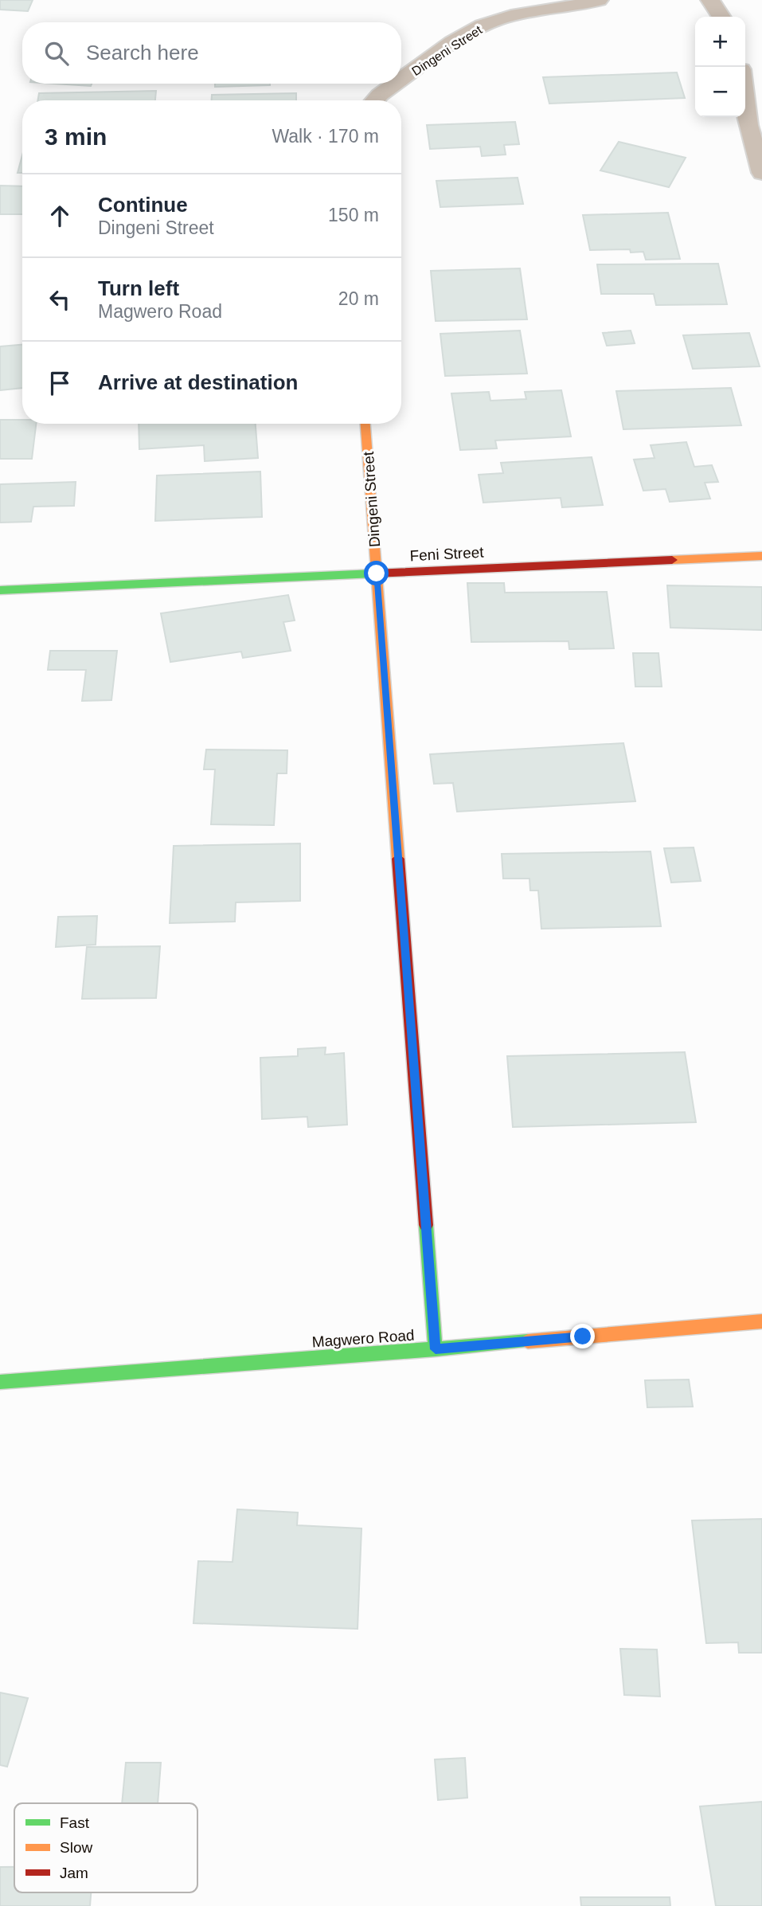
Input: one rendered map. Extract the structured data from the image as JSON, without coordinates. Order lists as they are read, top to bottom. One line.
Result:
{"streets":{"street":["Dingeni Street","Feni Street","Magwero Road"]},"crossings":[["Dingeni Street","Feni Street"],["Dingeni Street","Magwero Road"]],"legend":["Fast","Slow","Jam"],"page":{"map_buttons":["+","−"],"search":"Search here","heading":["3 min","Walk · 170 m"],"list":[["Continue","Dingeni Street","150 m"],["Turn left","Magwero Road","20 m"],"Arrive at destination"]}}
